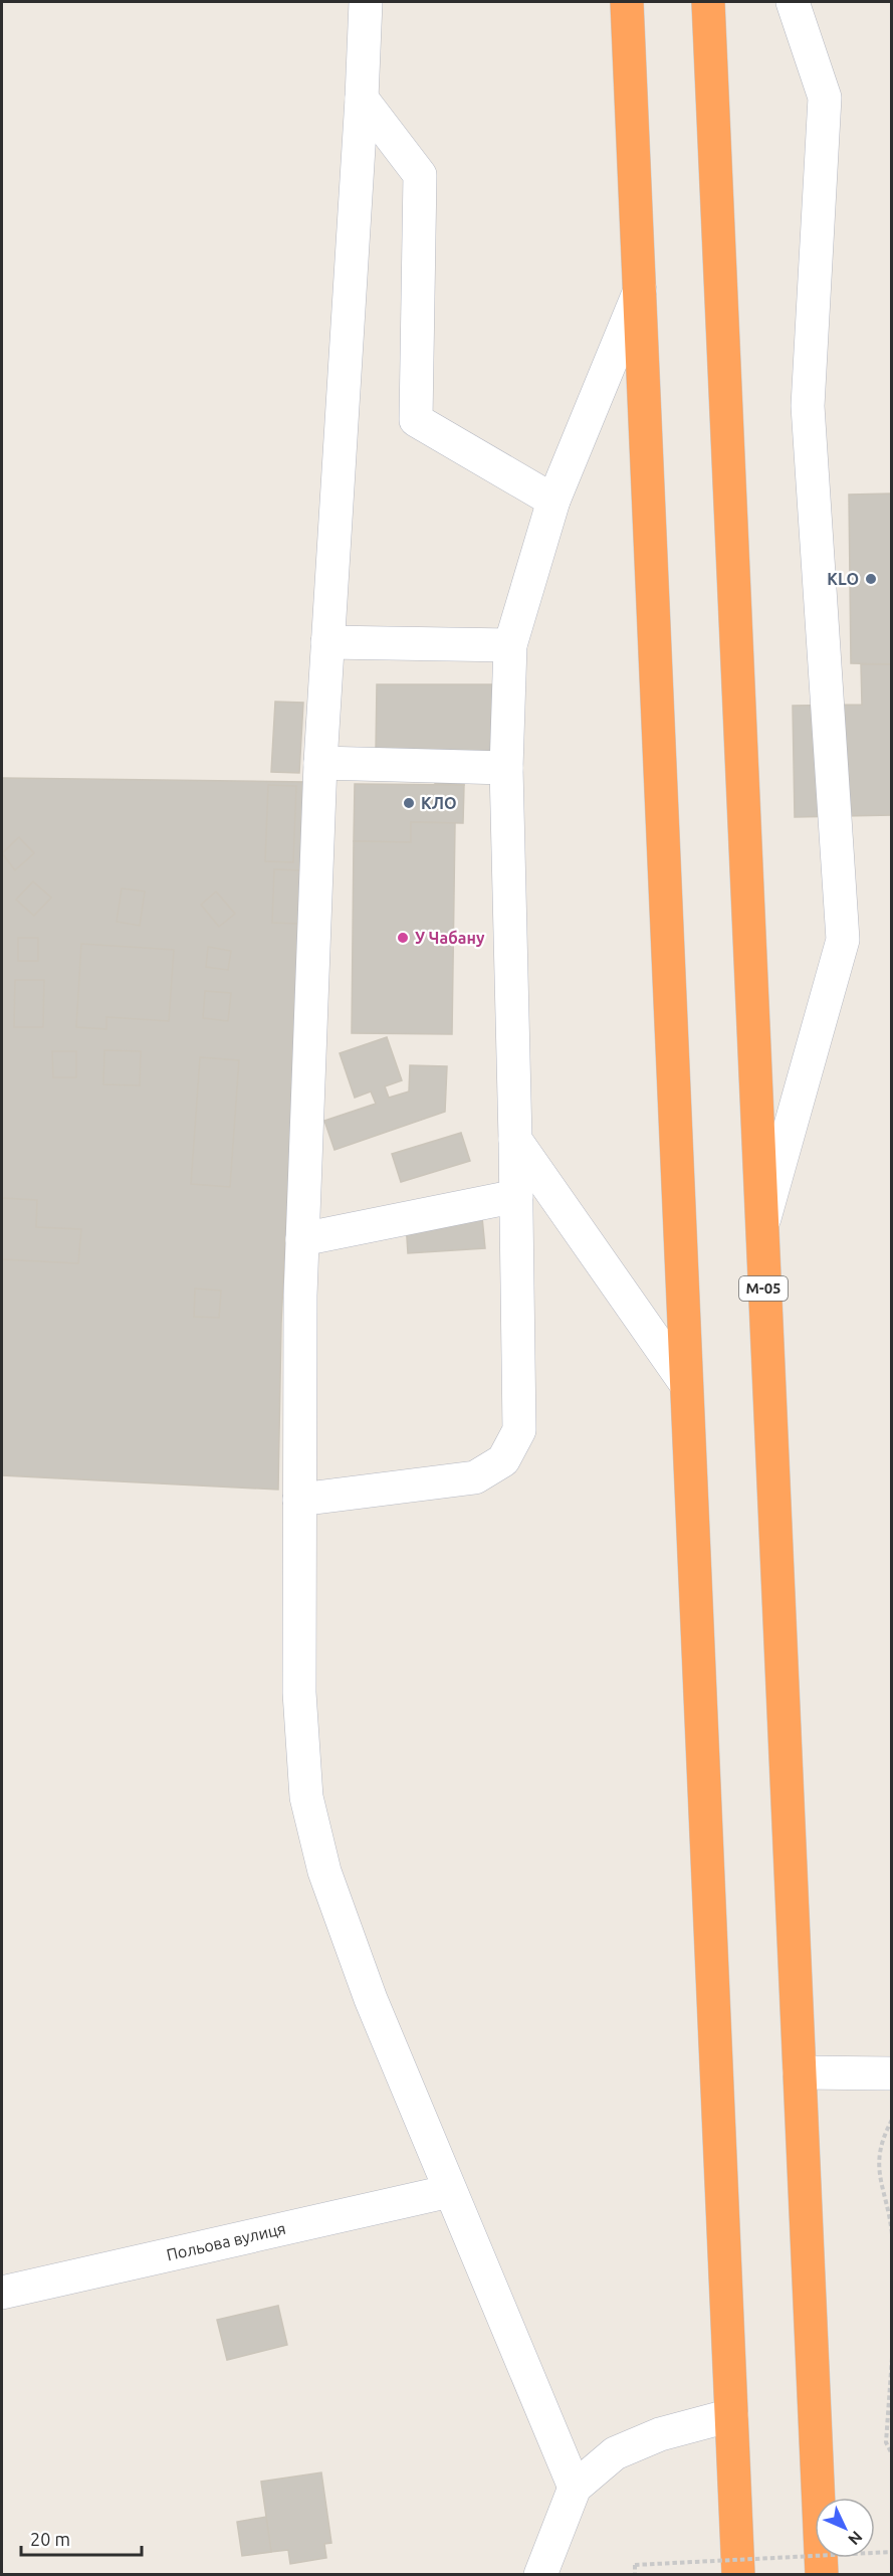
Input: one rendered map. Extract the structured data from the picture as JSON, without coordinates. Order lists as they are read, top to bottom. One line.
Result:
{"streets":{"highway":["М-05"],"street":["Польова вулиця"]},"places":["KLO","КЛО","У Чабану"],"scale_bar":"20 m","north":"bottom right"}
